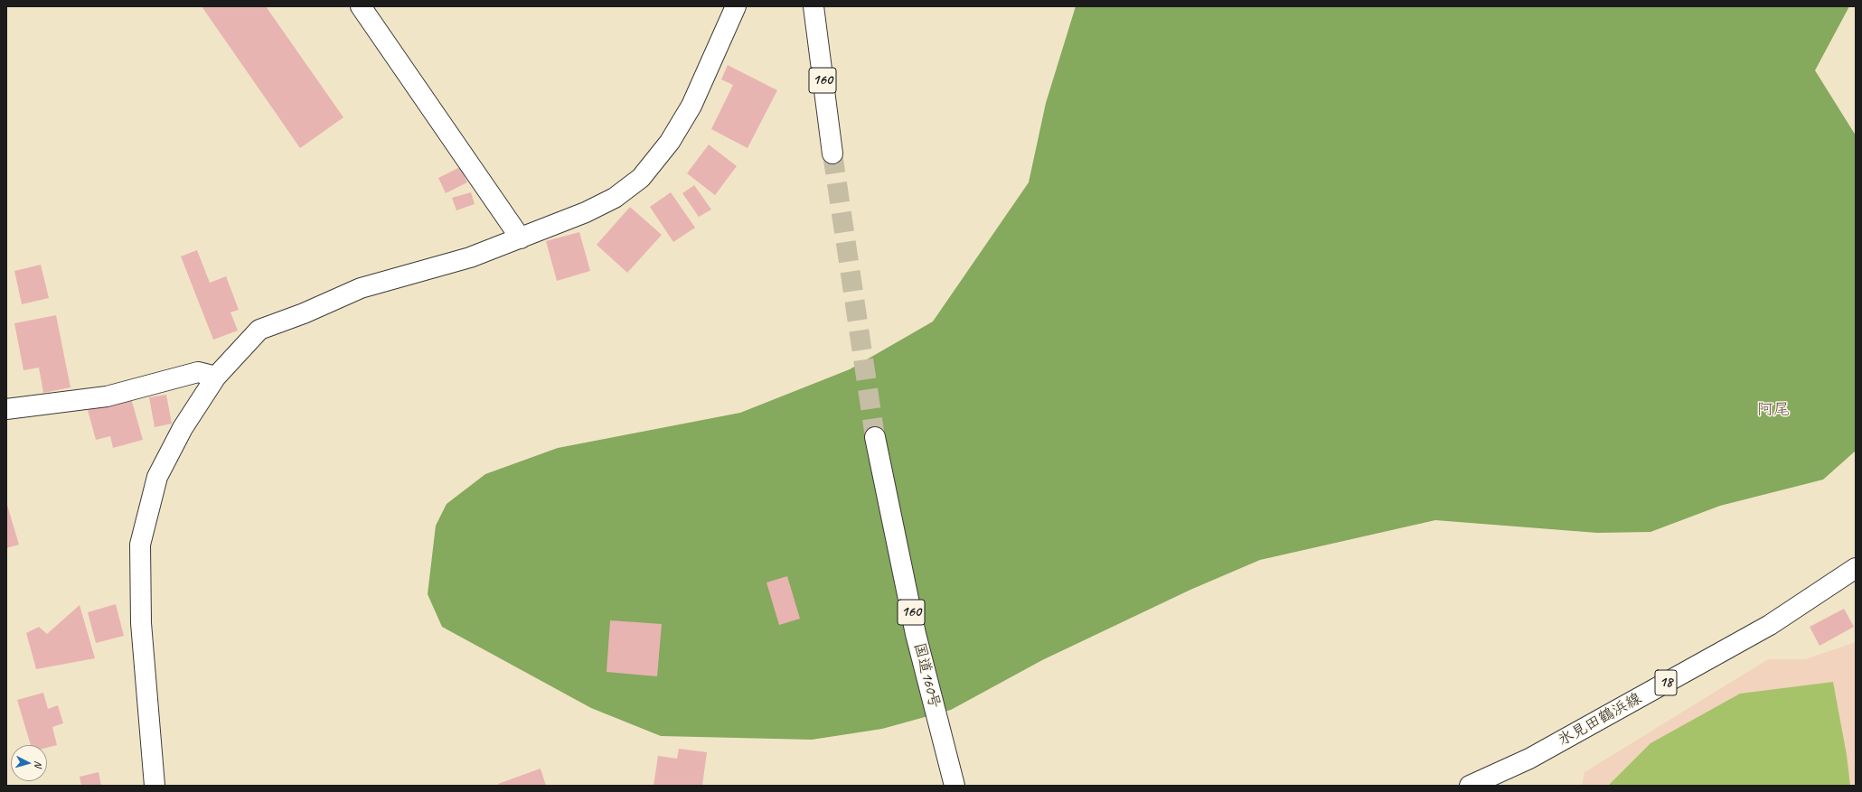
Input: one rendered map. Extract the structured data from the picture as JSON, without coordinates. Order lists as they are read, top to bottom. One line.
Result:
{"streets":{"main road":["160","国道160号","18","氷見田鶴浜線"]},"districts":["阿尾"],"north":"right"}
